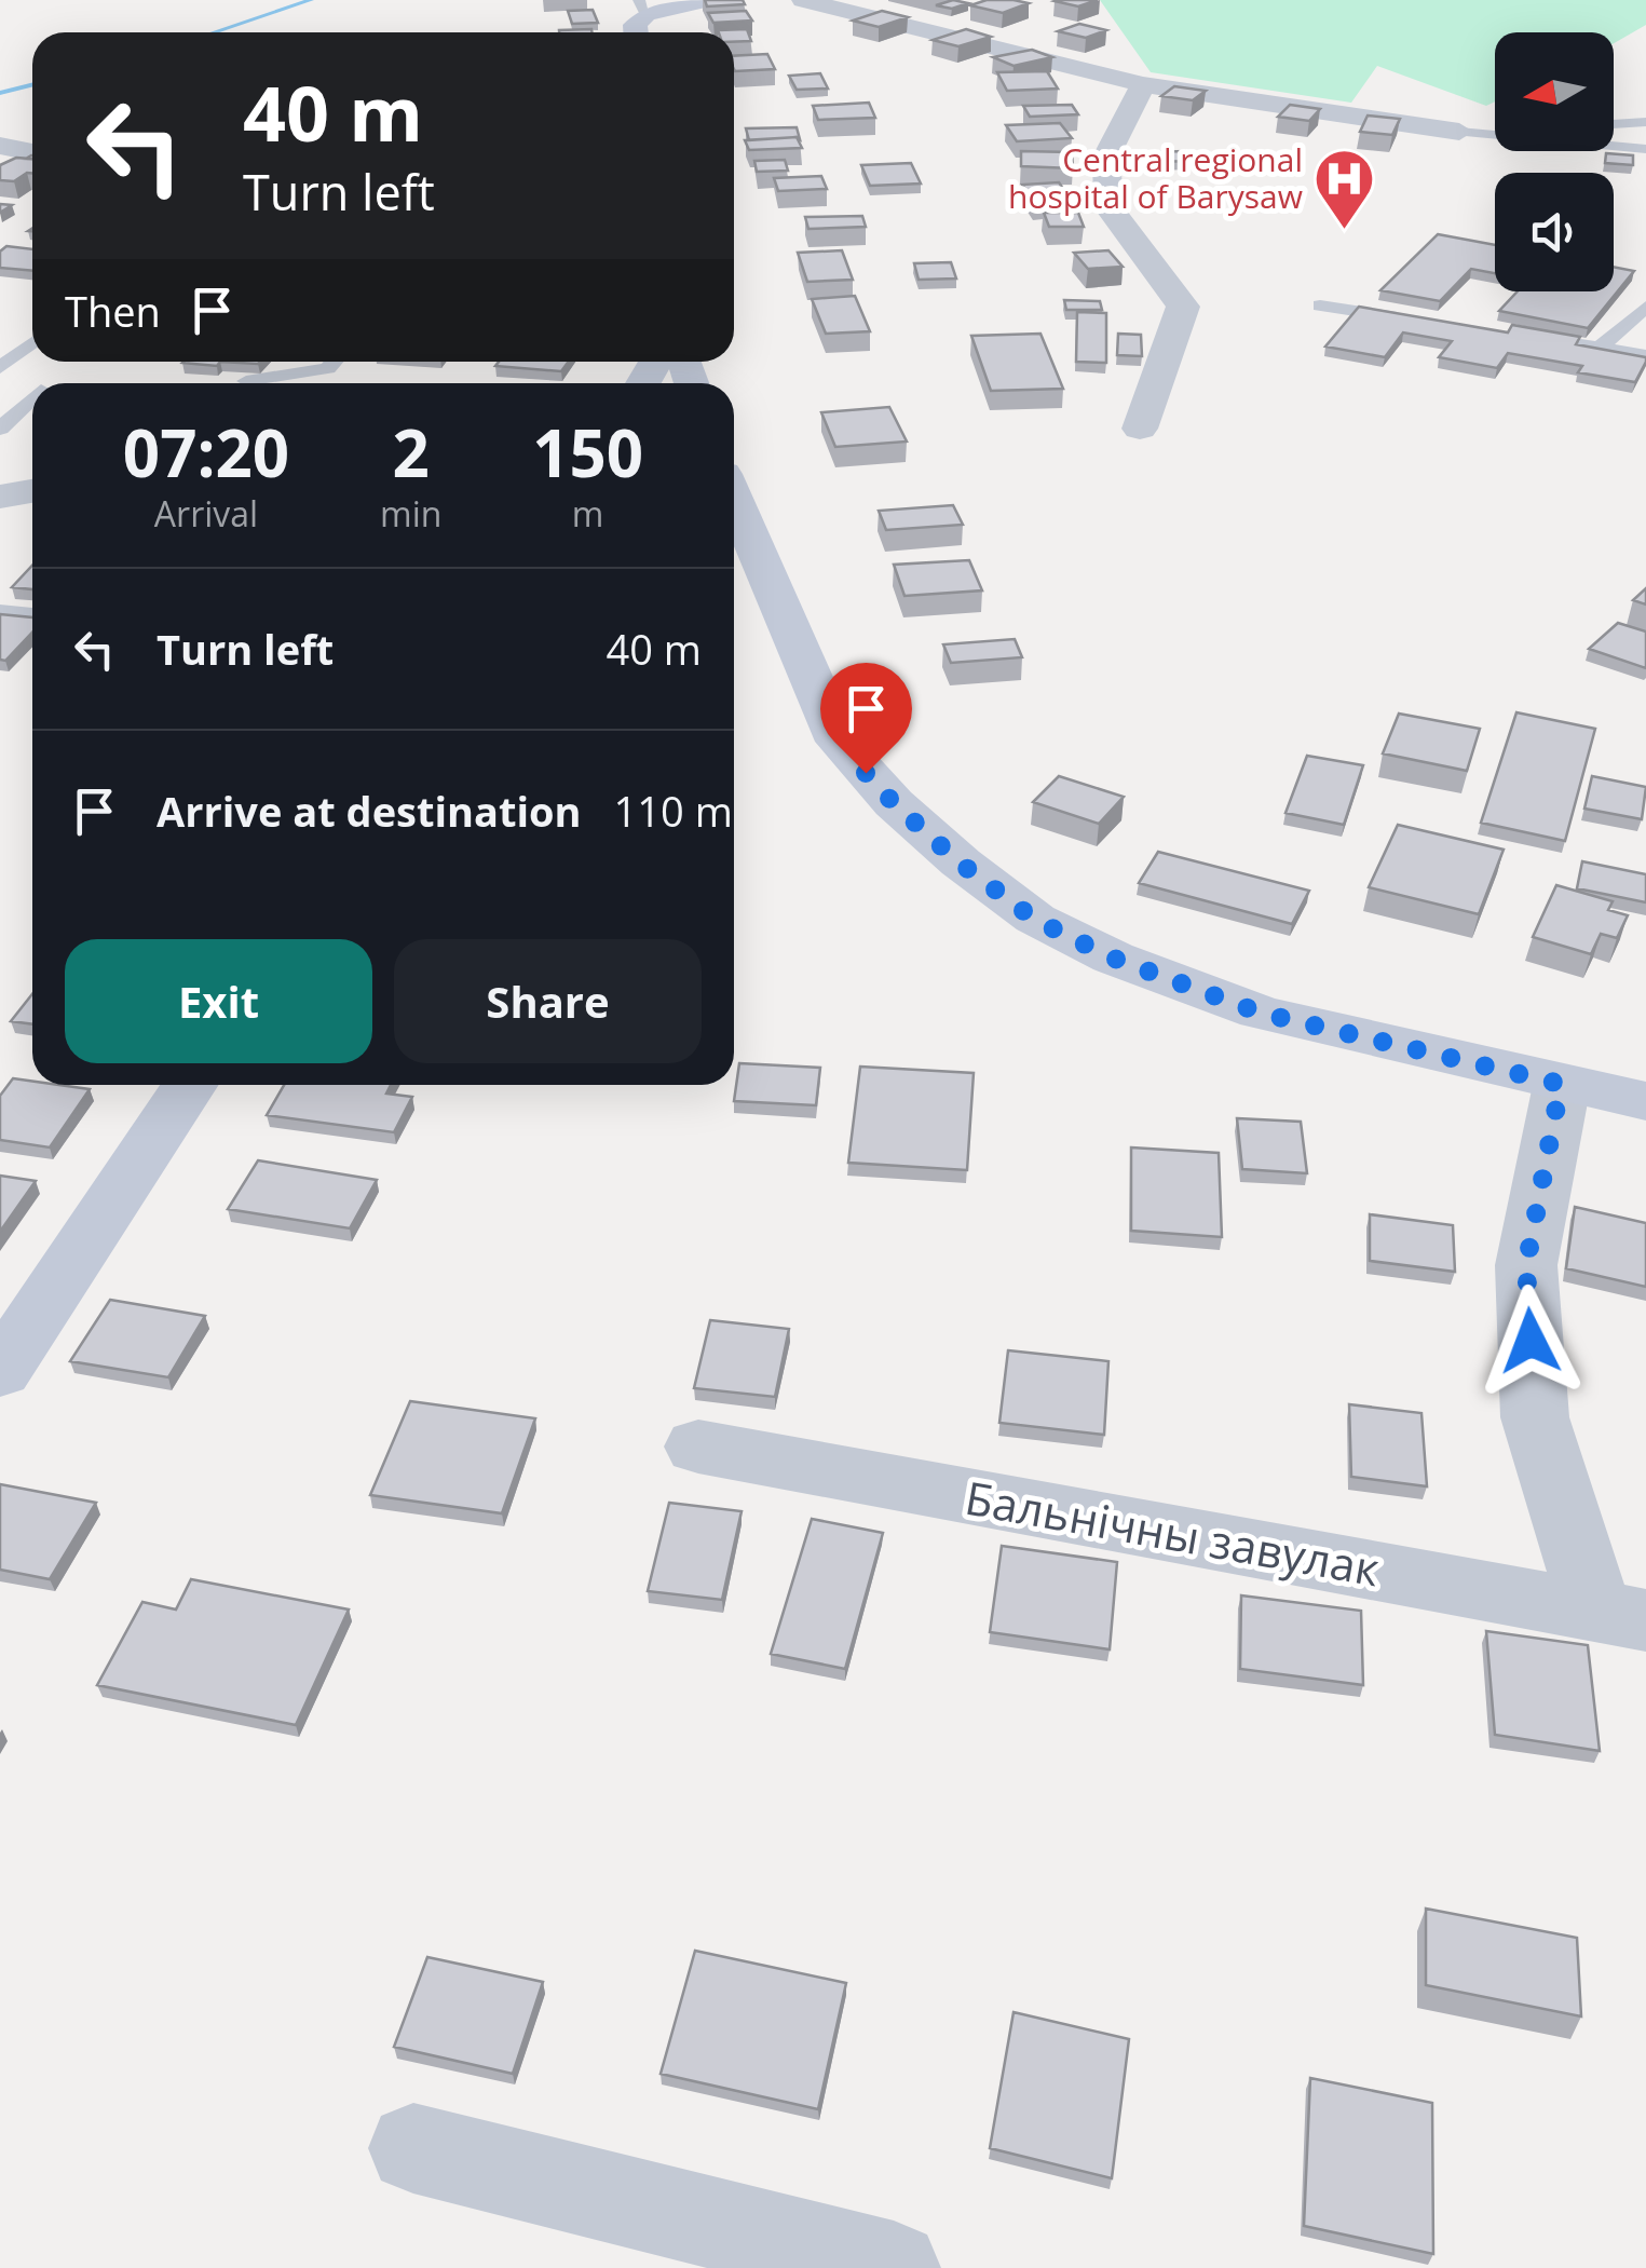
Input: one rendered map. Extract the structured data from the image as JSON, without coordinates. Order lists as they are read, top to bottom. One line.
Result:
{"streets":{"street":["Бальнічны завулак"]},"places":{"hospital":["Central regional hospital of Barysaw"]},"north":"left","page":{"turn":["40 m","Turn left"],"then":"Then","eta":["07:20","Arrival","2","min","150","m"],"list":[{"name":"Turn left","value":"40 m"},{"name":"Arrive at destination","value":"110 m"}],"buttons":["Exit","Share"]}}
